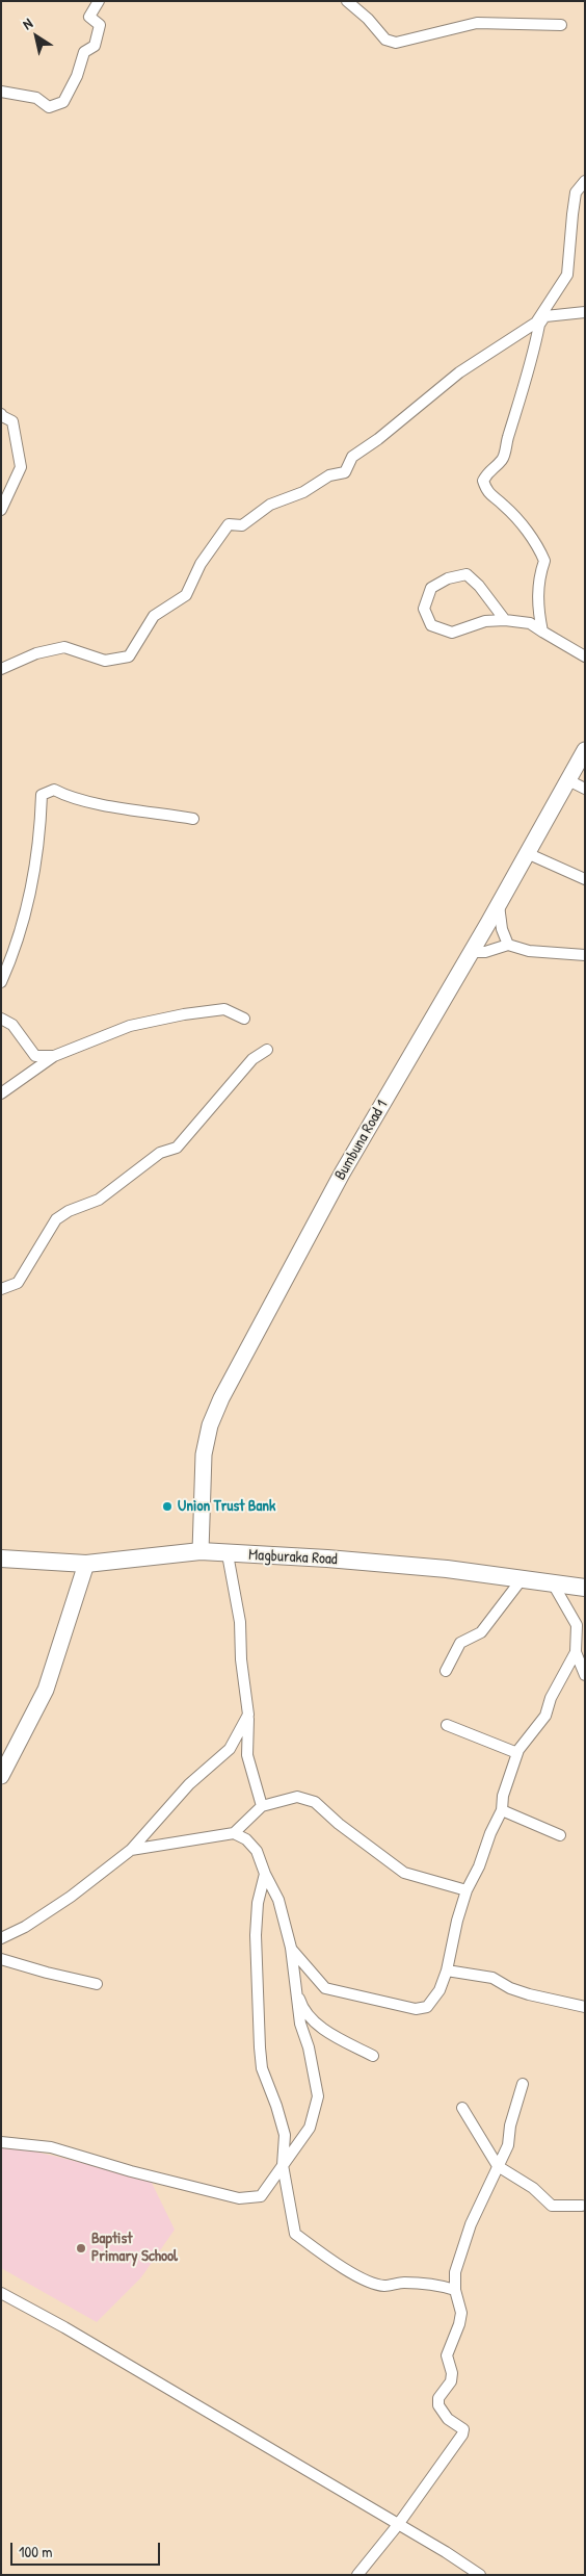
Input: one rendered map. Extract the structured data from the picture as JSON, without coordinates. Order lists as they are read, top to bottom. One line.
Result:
{"streets":{"main road":["Bumbuna Road 1","Magburaka Road"]},"crossings":[["Bumbuna Road 1","Magburaka Road"]],"places":["Union Trust Bank","Baptist Primary School"],"scale_bar":"100 m","north":"top left"}
